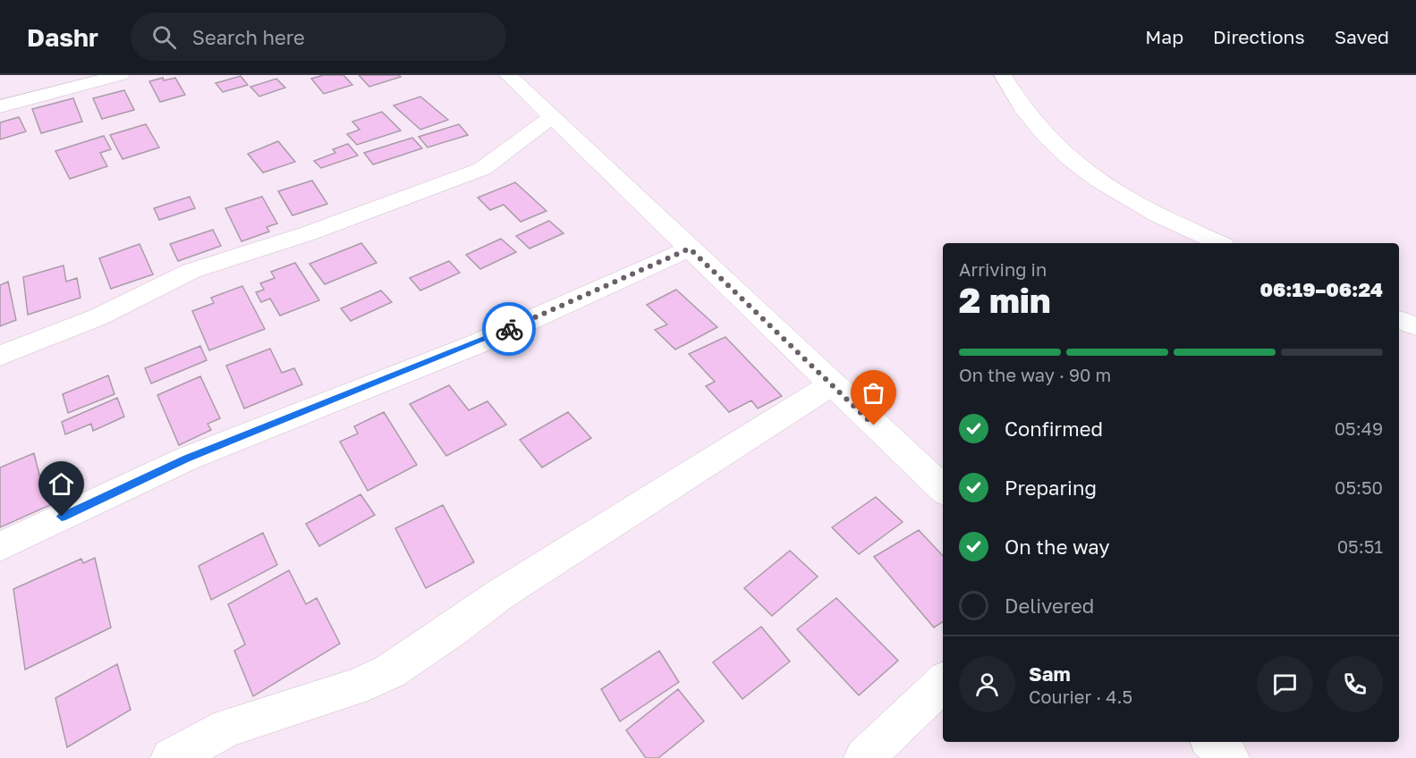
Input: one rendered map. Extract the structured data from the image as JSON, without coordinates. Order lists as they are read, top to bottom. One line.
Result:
{"page":{"header":"Dashr","search":"Search here","nav":["Map","Directions","Saved"],"heading":["2 min","Arriving in","06:19–06:24"],"panel":["Sam","Courier · 4.5"],"bar":"On the way · 90 m","list":[["Confirmed","05:49"],["Preparing","05:50"],["On the way","05:51"],"Delivered"]}}
